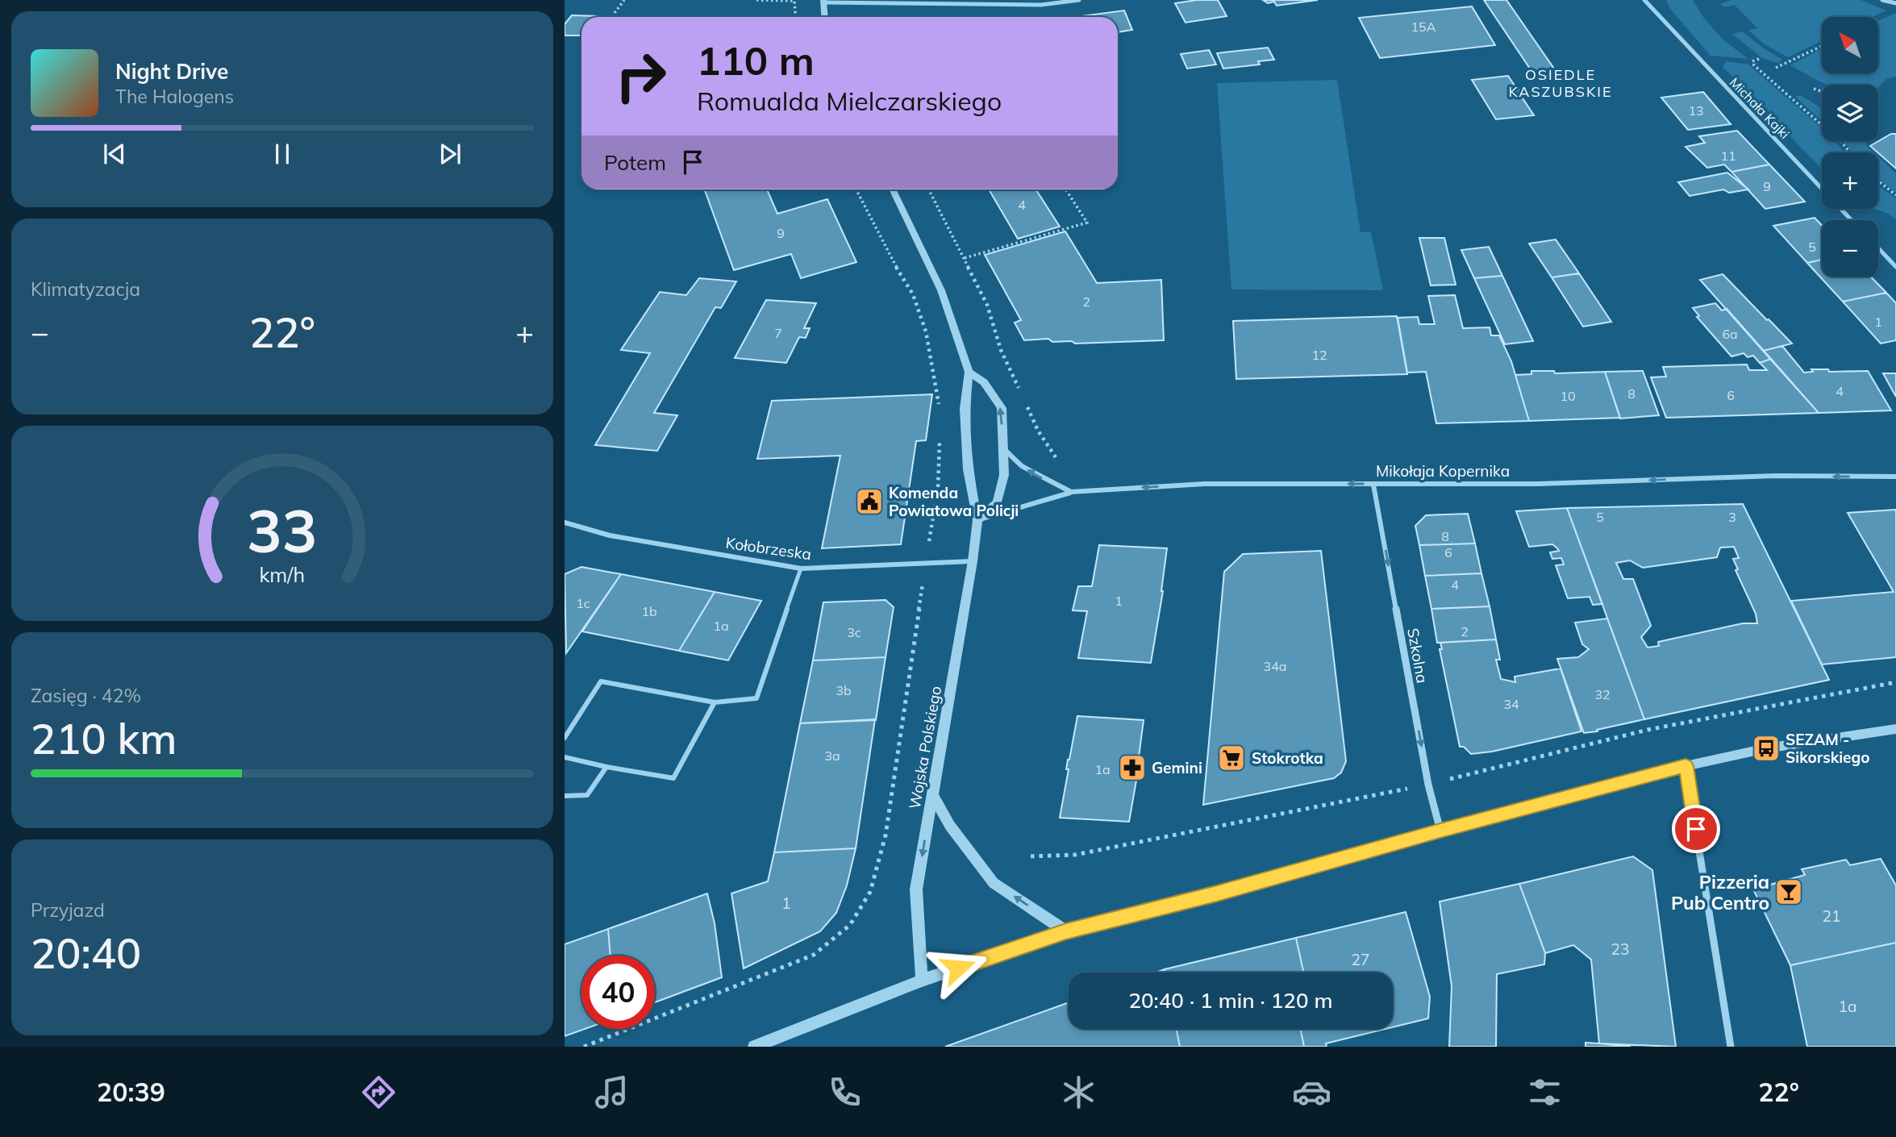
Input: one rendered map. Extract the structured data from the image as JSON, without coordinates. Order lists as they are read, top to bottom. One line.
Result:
{"streets":{"street":["Michała Kajki","Mikołaja Kopernika","Kołobrzeska","Szkolna","Wojska Polskiego"]},"crossings":[["Mikołaja Kopernika","Szkolna"],["Mikołaja Kopernika","Wojska Polskiego"],["Kołobrzeska","Wojska Polskiego"]],"one_way":["Mikołaja Kopernika","Szkolna"],"districts":["OSIEDLE KASZUBSKIE"],"places":{"public building":["Komenda Powiatowa Policji"],"bus stop":["SEZAM - Sikorskiego"],"supermarket":["Stokrotka"],"pharmacy":["Gemini"],"bar":["Pizzeria Pub Centro"]},"house_numbers":["15A","13","11","9","4","9","5","2","1","7","6a","12","4","8","6","10","5","3","8","6","4","1","1c","1b","1a","2","3c","34a","3b","32","34","3a","1a","1","21","23","27","1a"],"north":"top left","page":{"map_buttons":["+","−"],"turn":["110 m","Romualda Mielczarskiego"],"song":["Night Drive","The Halogens"],"then":"Potem","tile":["Klimatyzacja",["Zasięg · 42%","210 km"],["Przyjazd","20:40"]],"heat":["−","22°","+"],"limit":"40","trip":"20:40 · 1 min · 120 m","tabs":["20:39","22°"],"gauge":["33","km/h"]}}
